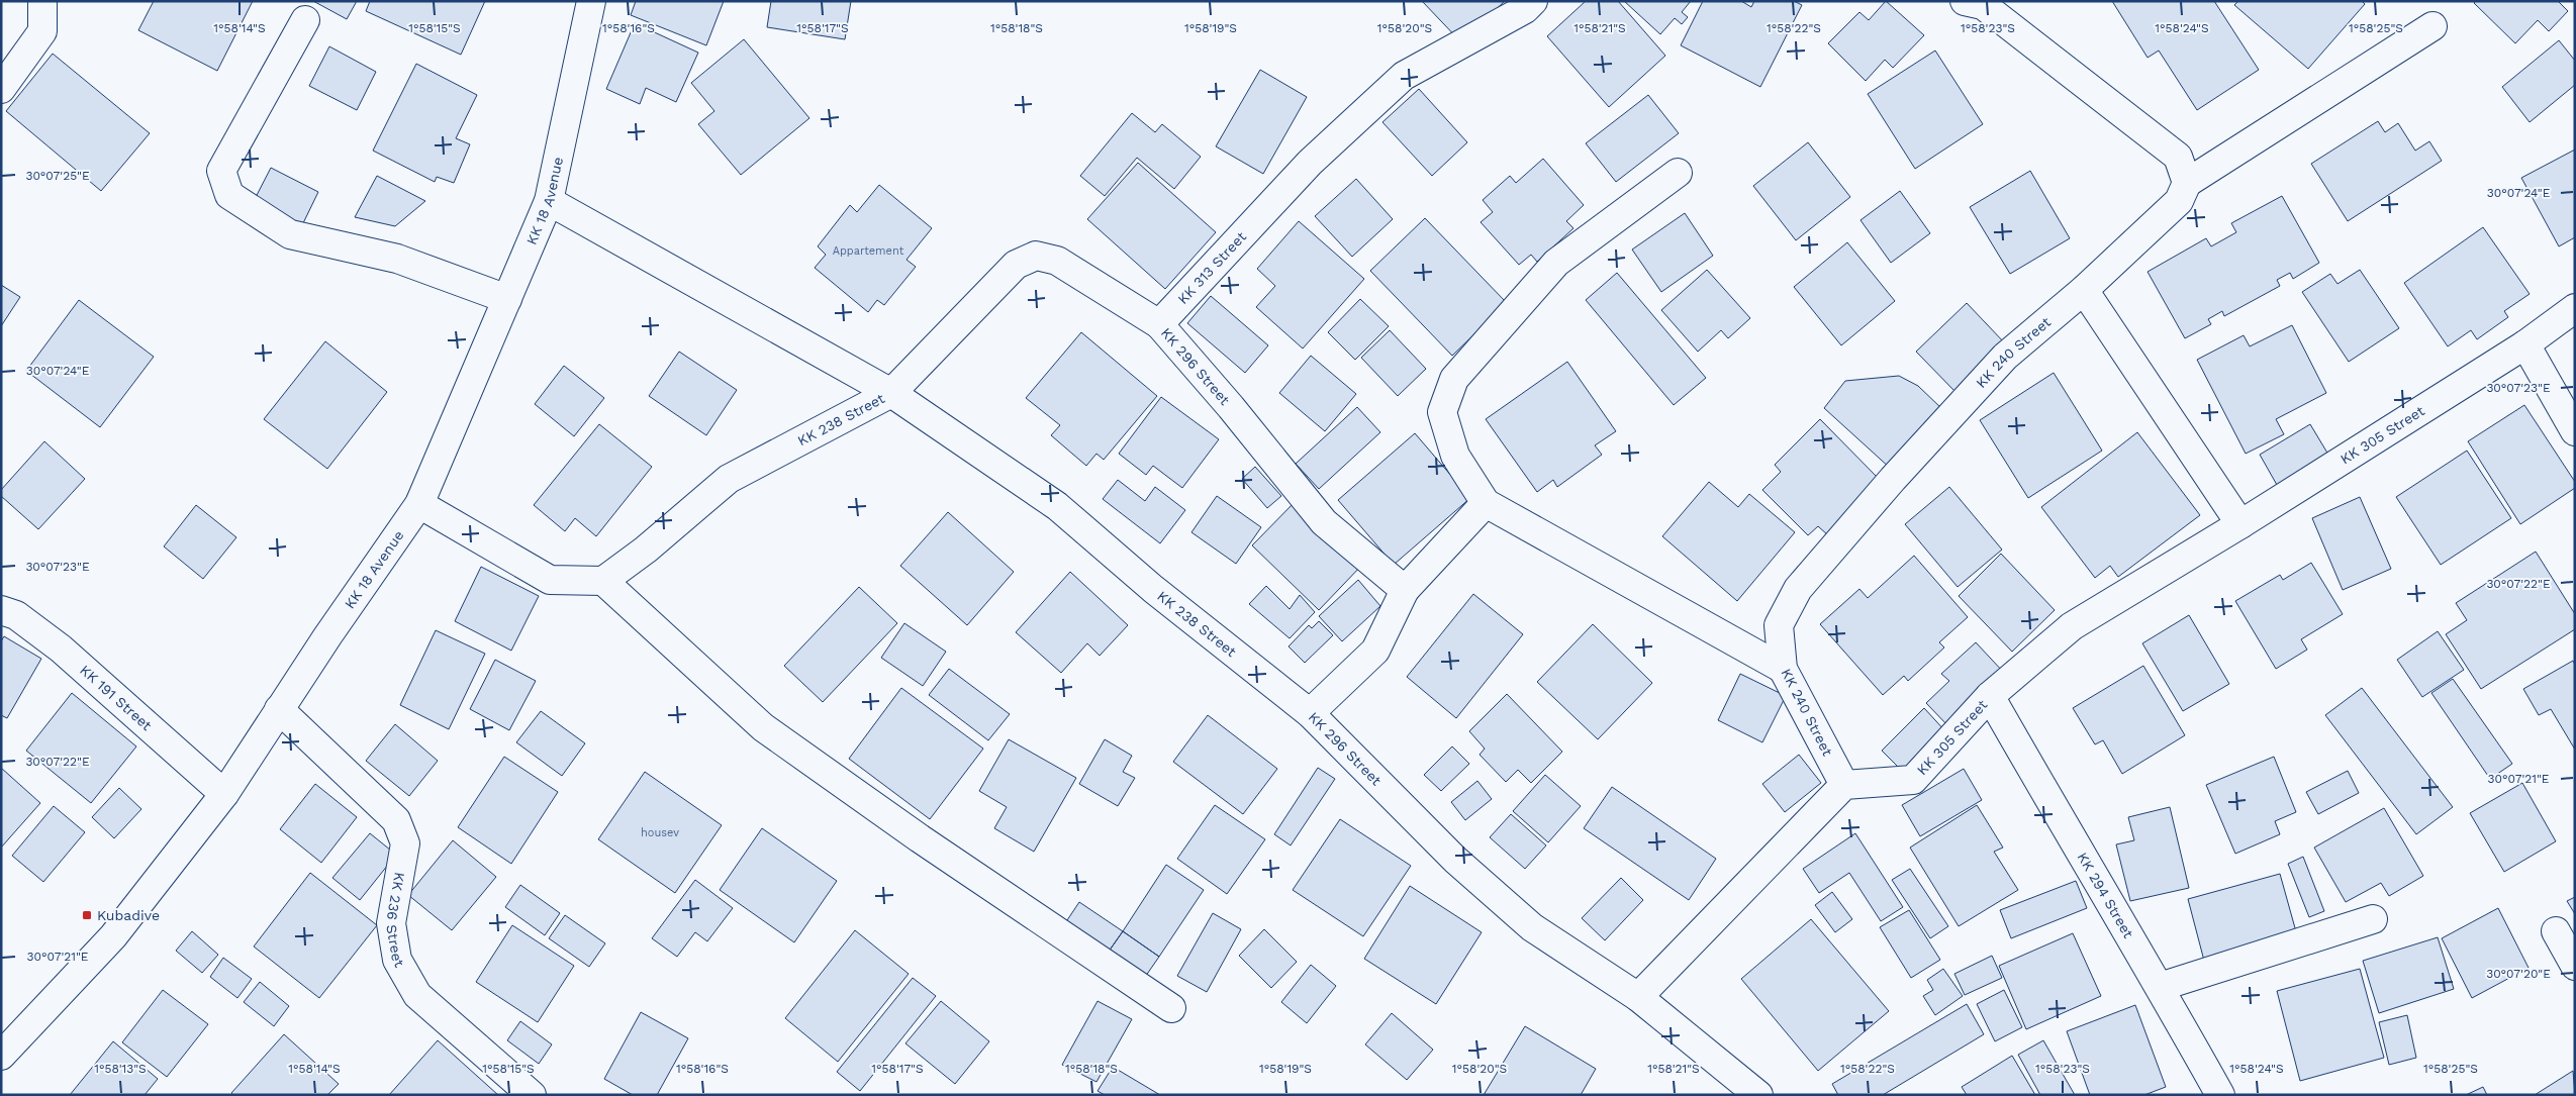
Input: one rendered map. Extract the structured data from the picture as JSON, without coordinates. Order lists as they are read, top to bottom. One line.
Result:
{"streets":{"street":["KK 18 Avenue","KK 313 Street","KK 240 Street","KK 296 Street","KK 238 Street","KK 305 Street","KK 191 Street","KK 294 Street","KK 236 Street"]},"crossings":[["KK 18 Avenue","KK 191 Street"],["KK 18 Avenue","KK 236 Street"],["KK 313 Street","KK 296 Street"],["KK 240 Street","KK 305 Street"],["KK 296 Street","KK 238 Street"],["KK 305 Street","KK 294 Street"]],"places":{"transit":["Kubadive"]},"house_numbers":["Appartement","housev"],"coordinates":["1°58'14\"S","1°58'15\"S","1°58'16\"S","1°58'17\"S","1°58'18\"S","1°58'19\"S","1°58'20\"S","1°58'21\"S","1°58'22\"S","1°58'23\"S","1°58'24\"S","1°58'25\"S","30°07'25\"E","30°07'24\"E","30°07'23\"E","30°07'22\"E","30°07'21\"E","30°07'20\"E","1°58'13\"S"]}
